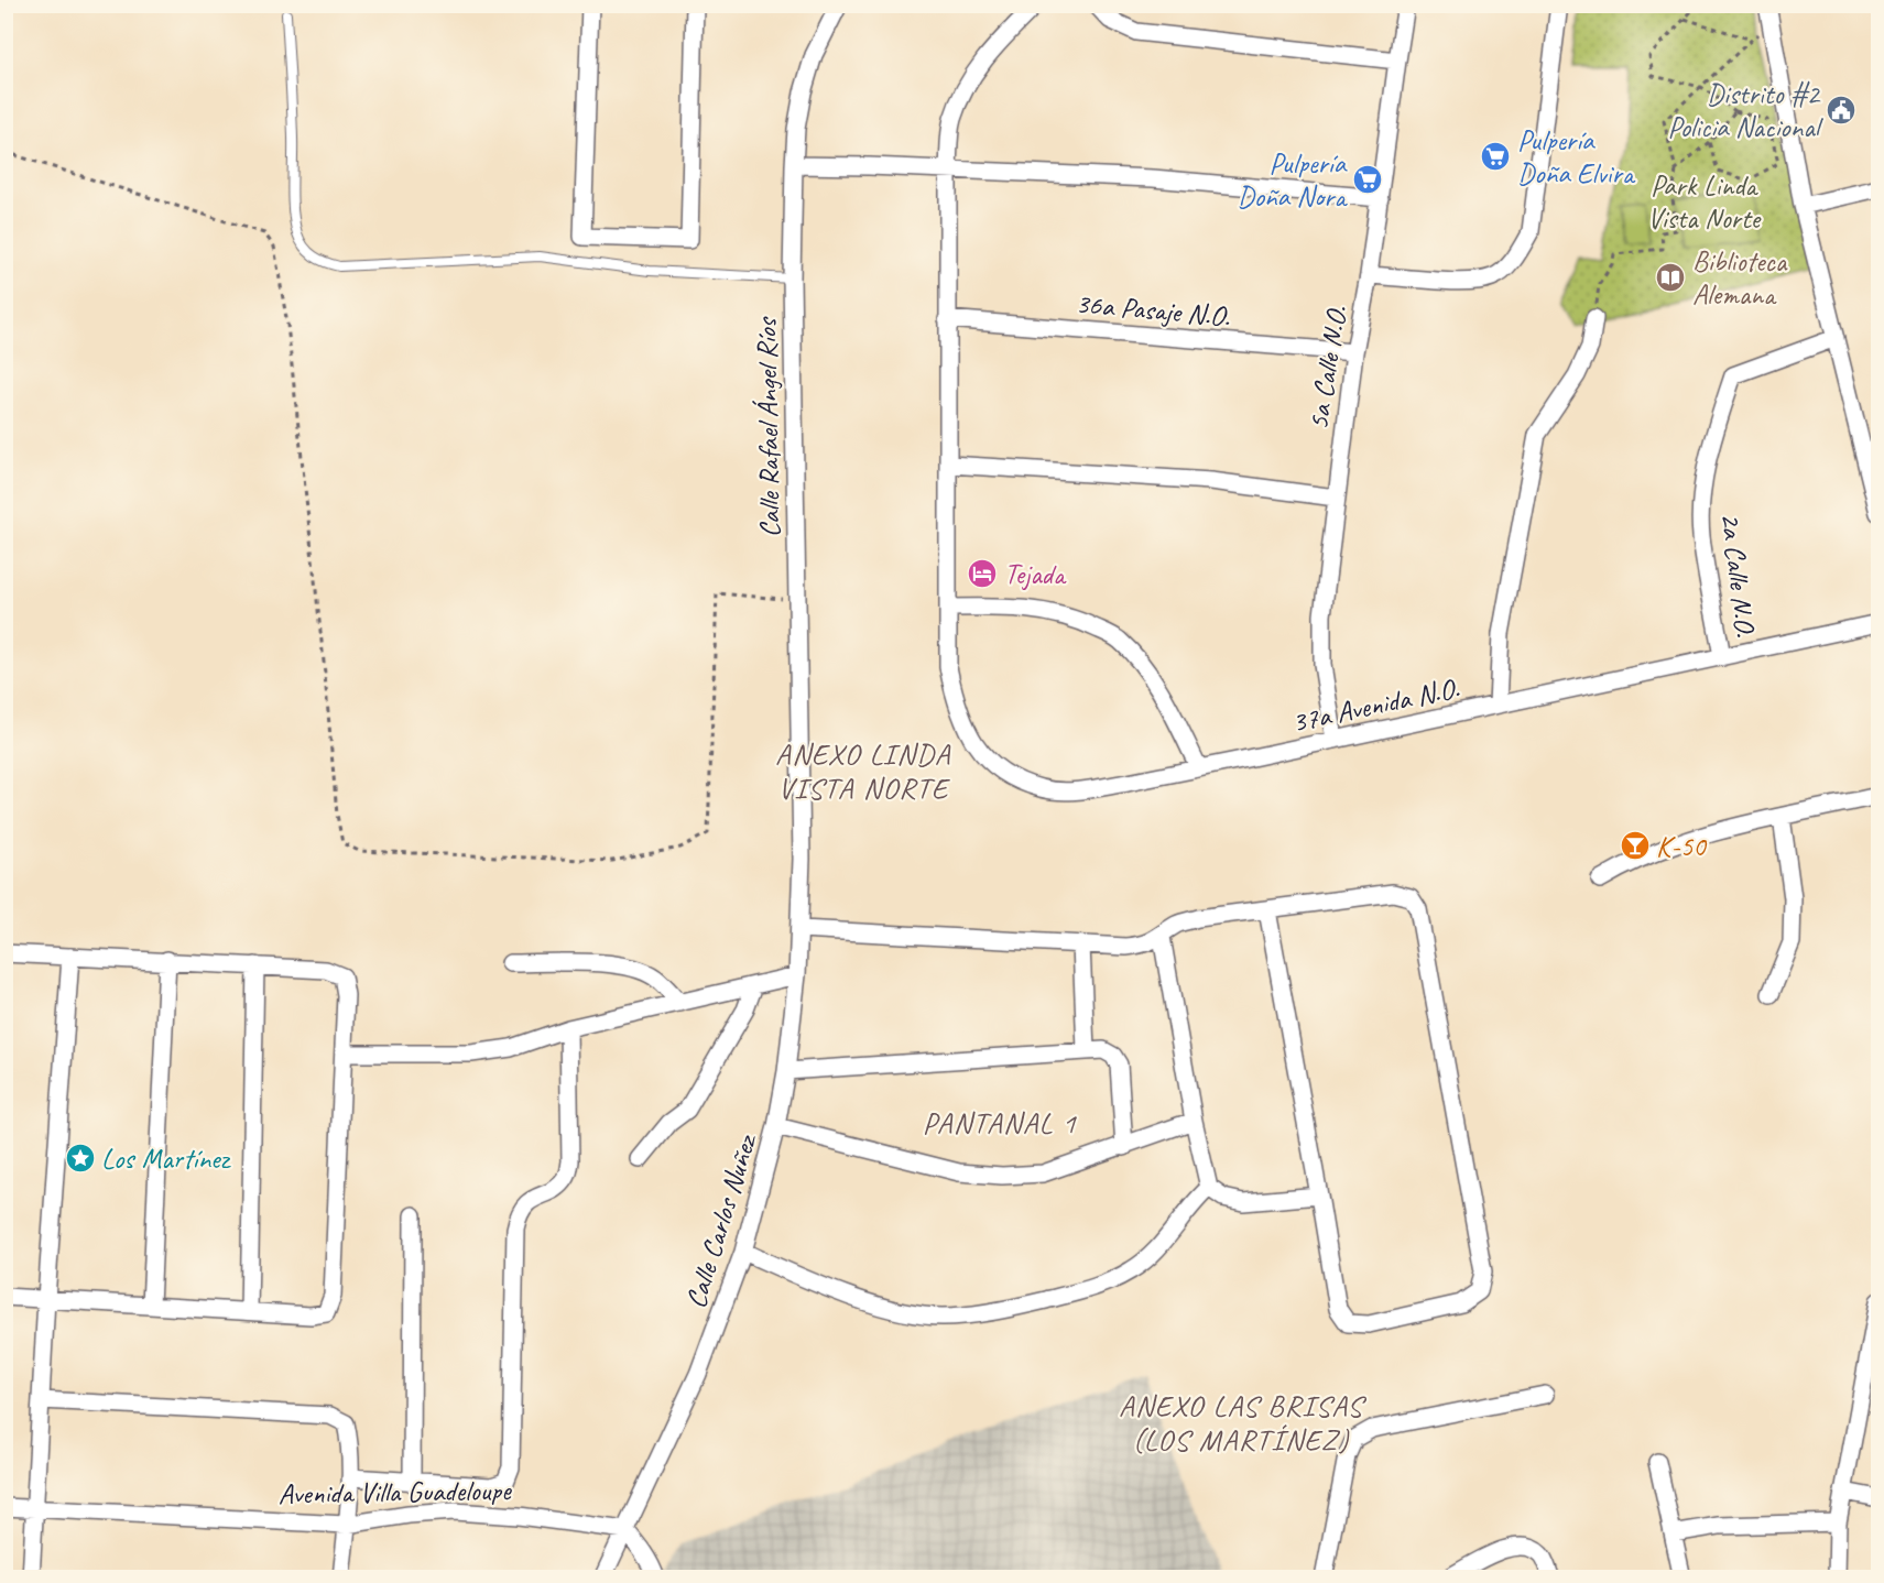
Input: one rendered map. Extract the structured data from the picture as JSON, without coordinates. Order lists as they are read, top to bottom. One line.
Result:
{"streets":{"street":["36a Pasaje N.O.","5a Calle N.O.","Calle Rafael Ángel Ríos","2a Calle N.O.","37a Avenida N.O.","Calle Carlos Nuñez","Avenida Villa Guadeloupe"]},"crossings":[["36a Pasaje N.O.","5a Calle N.O."],["36a Pasaje N.O.","37a Avenida N.O."],["5a Calle N.O.","37a Avenida N.O."],["Calle Rafael Ángel Ríos","Calle Carlos Nuñez"],["2a Calle N.O.","37a Avenida N.O."],["Calle Carlos Nuñez","Avenida Villa Guadeloupe"]],"districts":["ANEXO LINDA VISTA NORTE","PANTANAL 1","ANEXO LAS BRISAS (LOS MARTÍNEZ)"],"parks":["Park Linda Vista Norte"],"places":{"public building":["Distrito #2 Policia Nacional"],"supermarket":["Pulpería Doña Elvira","Pulpería Doña Nora"],"library":["Biblioteca Alemana"],"hotel":["Tejada"],"bar":["K-50"],"place":["Los Martínez"]}}
